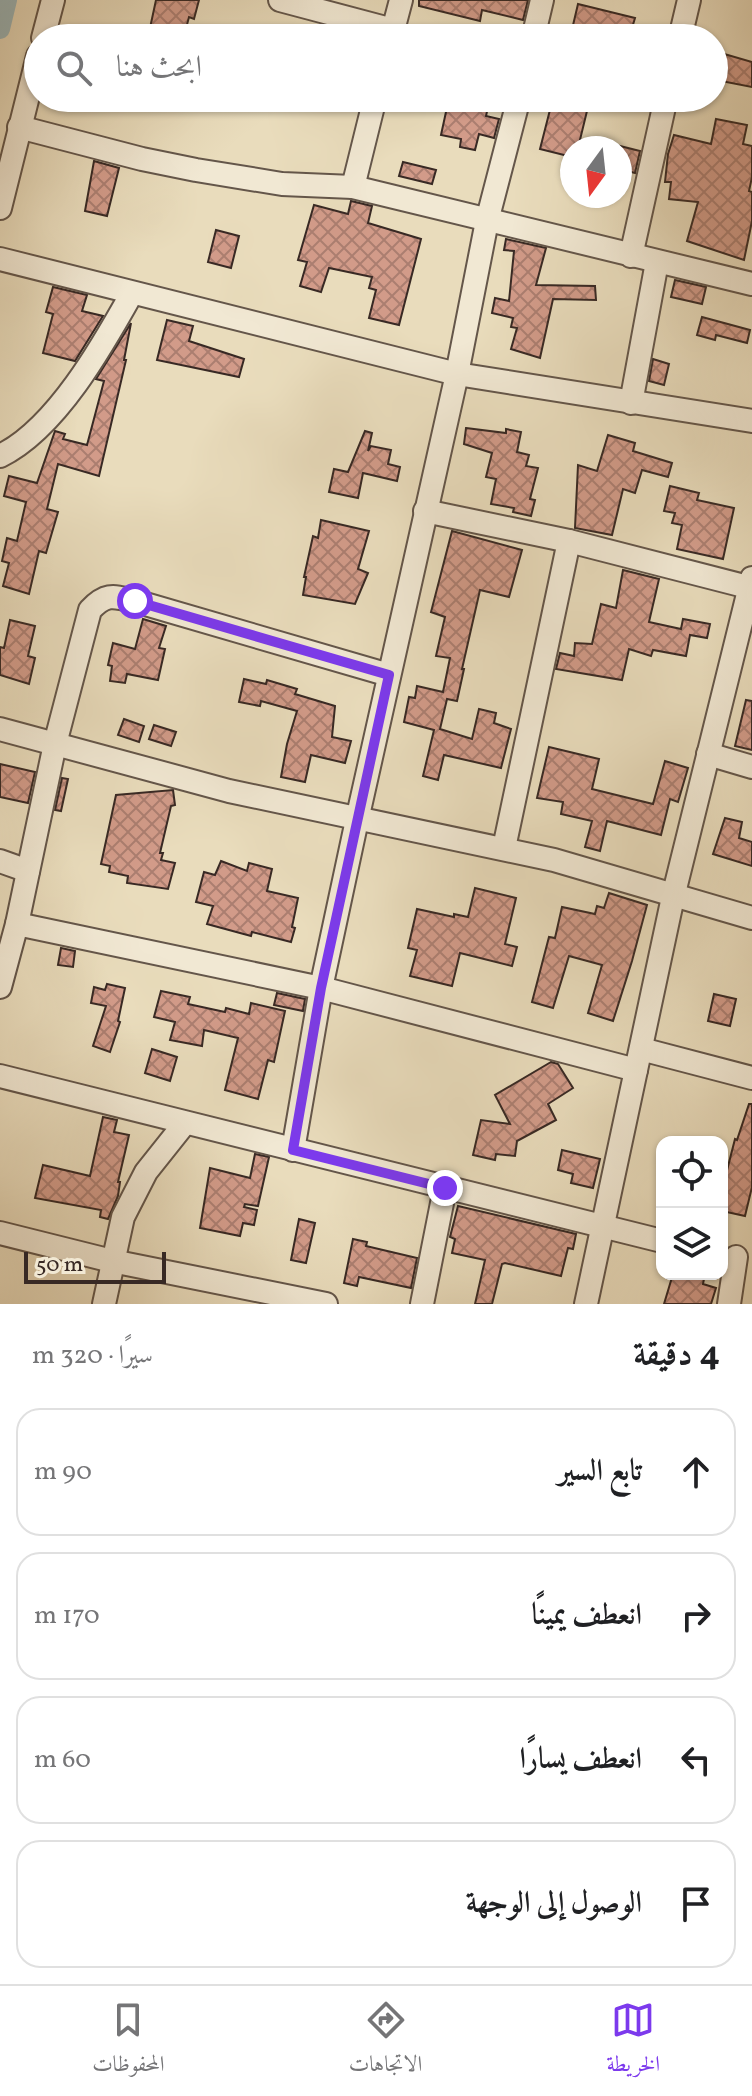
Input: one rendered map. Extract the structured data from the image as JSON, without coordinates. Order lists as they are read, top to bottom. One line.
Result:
{"scale_bar":"50 m","north":"bottom","page":{"search":"ابحث هنا","scale":"50 m","heading":["4 دقيقة","سيرًا · 320 m"],"list":[["تابع السير","90 m"],["انعطف يمينًا","170 m"],["انعطف يسارًا","60 m"],"الوصول إلى الوجهة"],"nav":["الخريطة","الاتجاهات","المحفوظات"]}}
